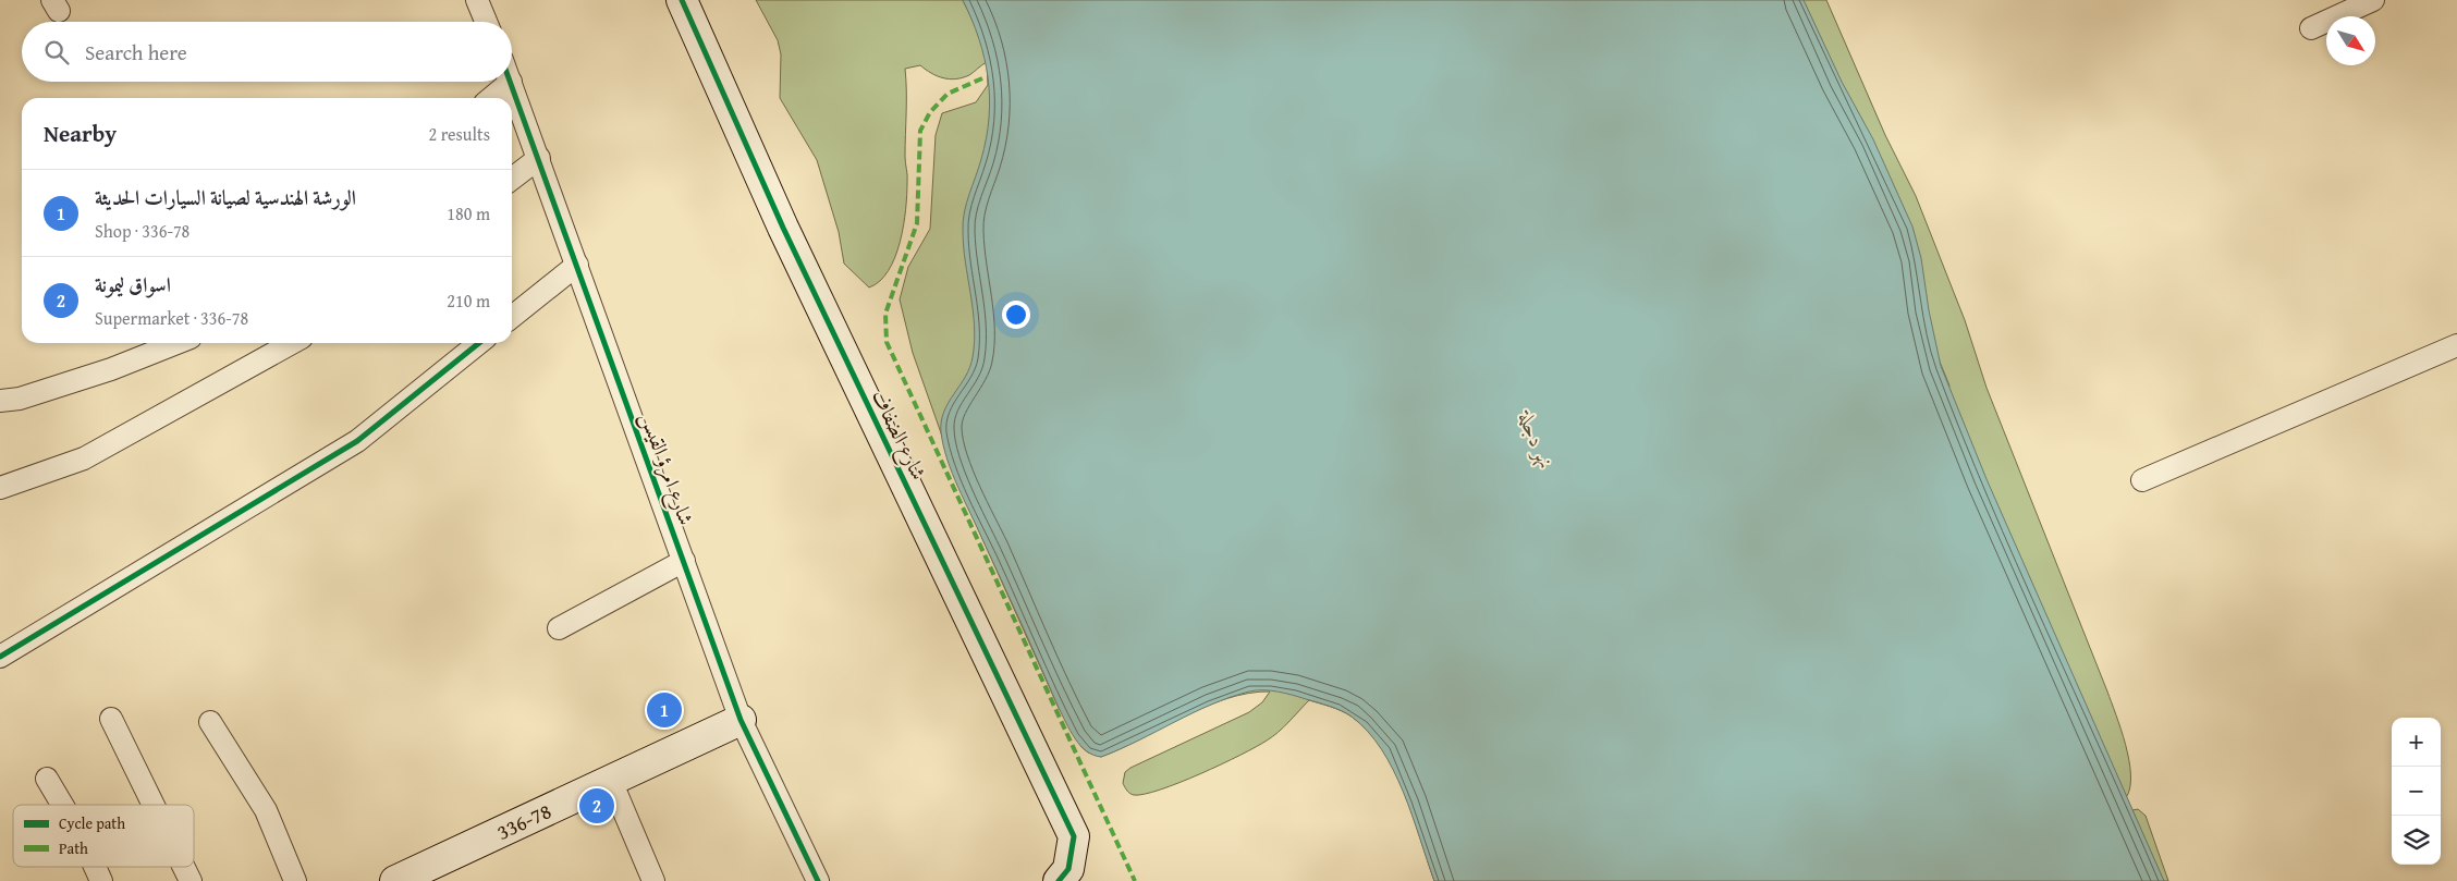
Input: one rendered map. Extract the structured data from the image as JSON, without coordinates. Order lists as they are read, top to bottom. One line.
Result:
{"streets":{"street":["شارع الضفاف","شارع امرؤ القيس","336-78"]},"crossings":[["شارع امرؤ القيس","336-78"]],"water":["نهر دجلة"],"legend":["Cycle path","Path"],"north":"bottom right","page":{"search":"Search here","heading":["Nearby","2 results"],"list":[{"mark":"1","name":"الورشة الهندسية لصيانة السيارات الحديثة","note":"Shop · 336-78","value":"180 m"},{"mark":"2","name":"اسواق ليمونة","note":"Supermarket · 336-78","value":"210 m"}],"pins":["1","2"],"map_buttons":["+","−"]}}
